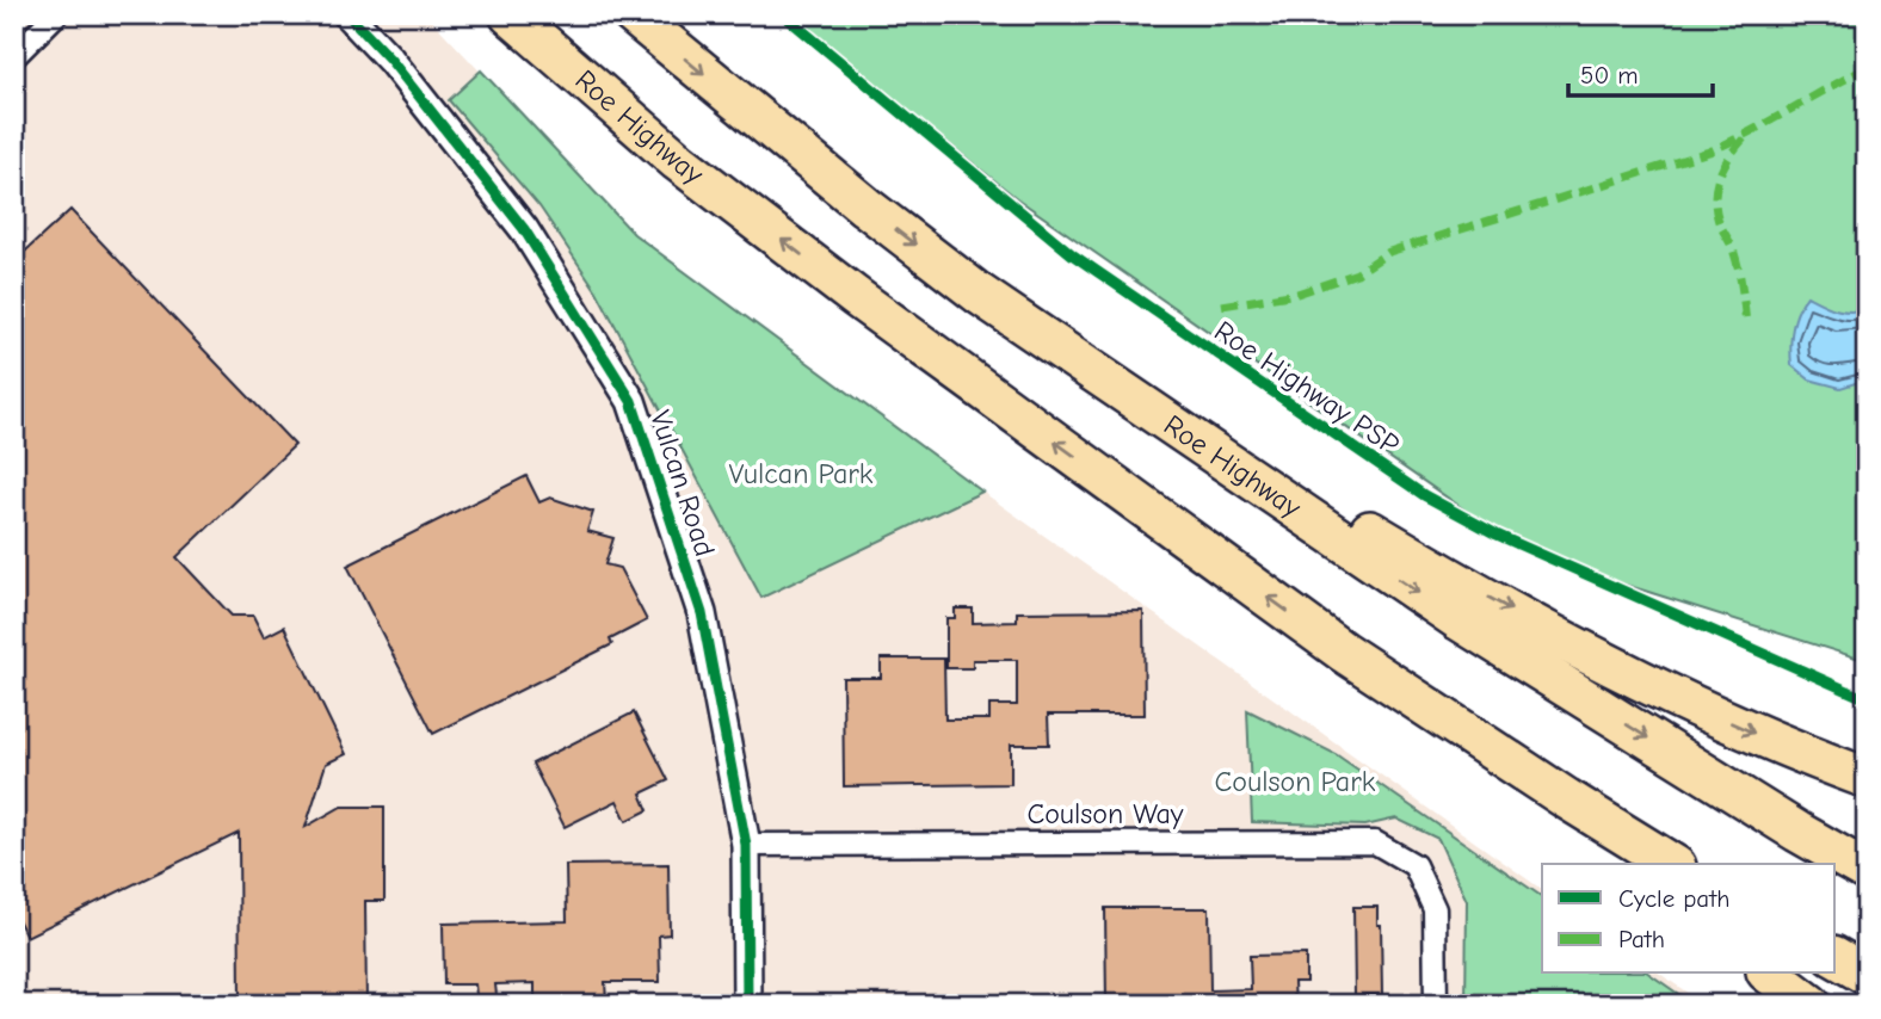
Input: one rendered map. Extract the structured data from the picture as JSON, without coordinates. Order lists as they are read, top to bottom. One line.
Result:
{"streets":{"highway":["Roe Highway"],"street":["Vulcan Road","Coulson Way"],"cycle path":["Roe Highway PSP"]},"crossings":[["Vulcan Road","Coulson Way"]],"parks":["Vulcan Park","Coulson Park"],"legend":["Cycle path","Path"],"scale_bar":"50 m"}
